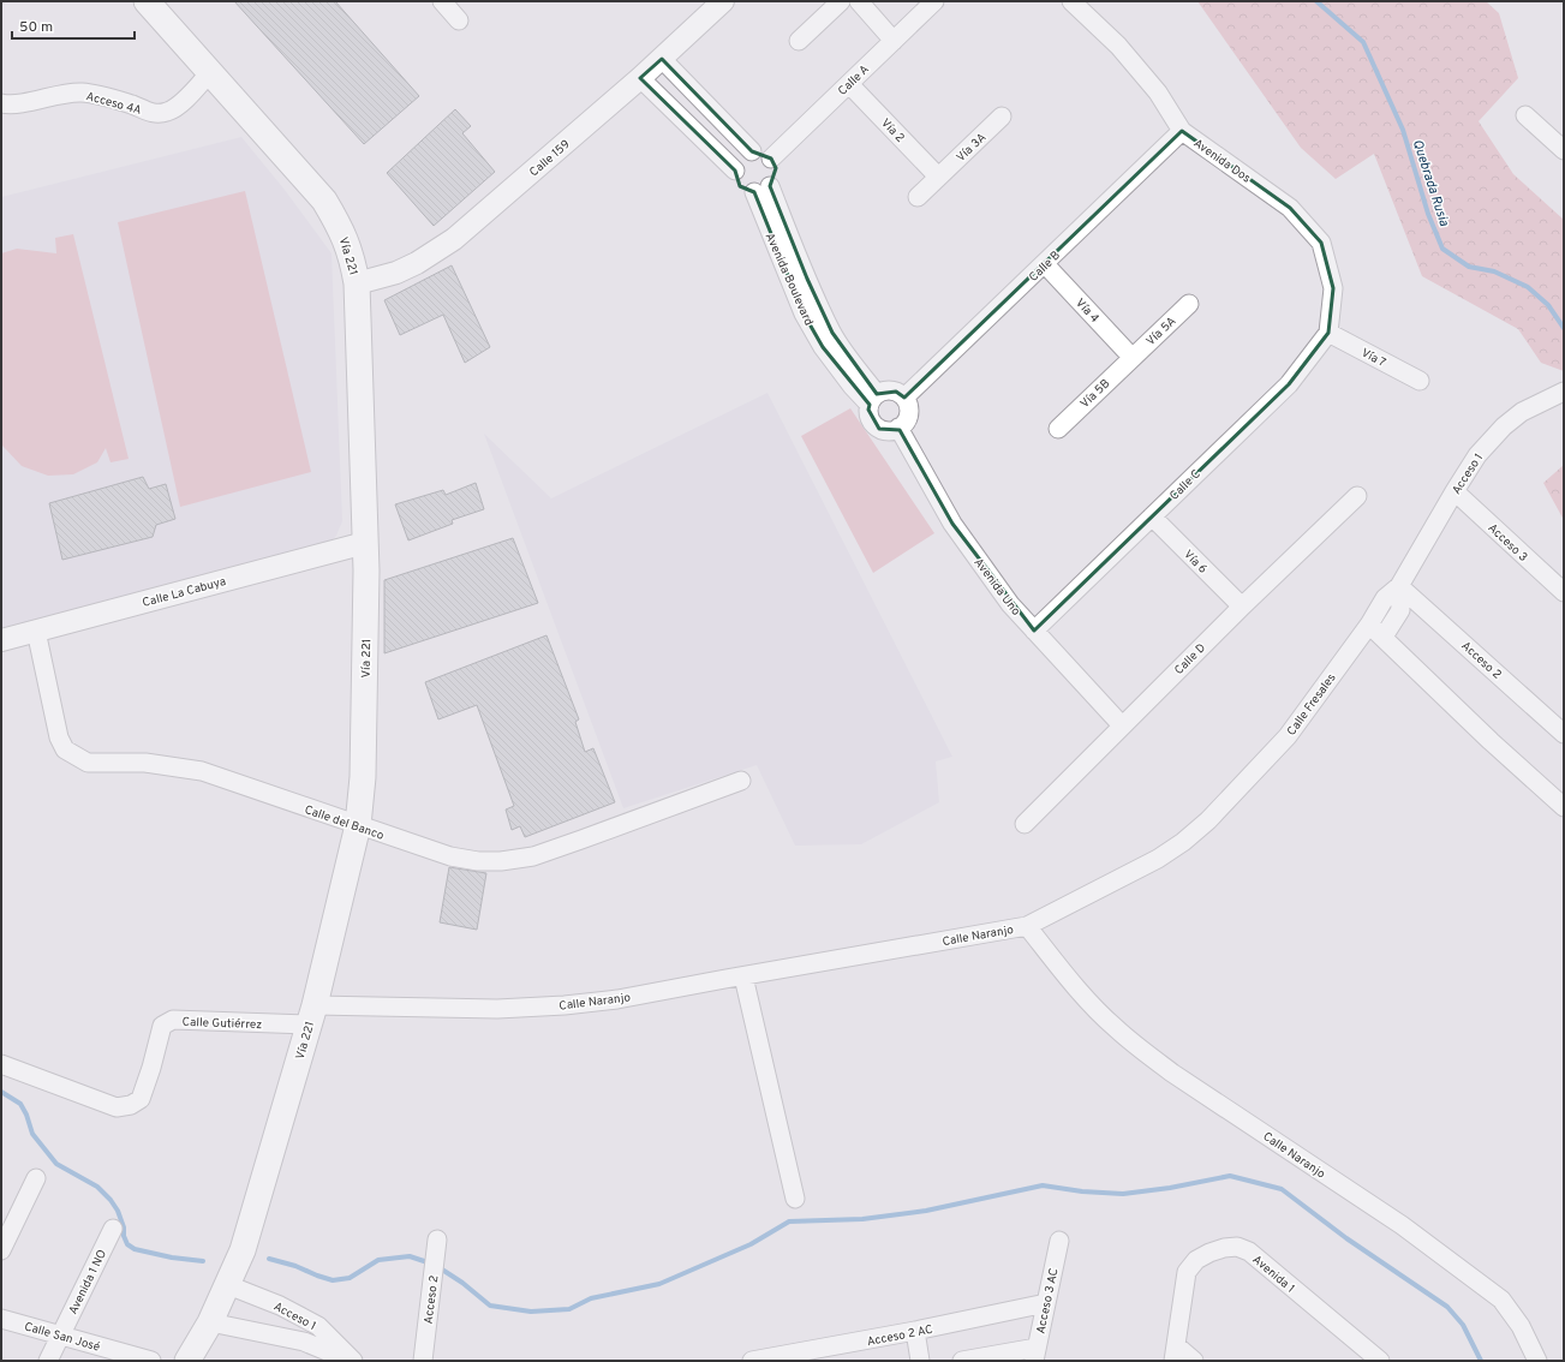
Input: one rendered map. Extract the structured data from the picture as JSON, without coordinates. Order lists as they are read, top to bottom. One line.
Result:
{"streets":{"main road":["Vía 221"],"street":["Calle A","Acceso 4A","Vía 2","Vía 3A","Calle 159","Avenida Dos","Calle B","Avenida Boulevard","Vía 4","Vía 5A","Vía 7","Vía 5B","Acceso 1","Calle C","Acceso 3","Vía 6","Avenida Uno","Calle La Cabuya","Calle D","Acceso 2","Calle Fresales","Calle del Banco","Calle Naranjo","Calle Gutiérrez","Avenida 1","Avenida 1 NO","Acceso 3 AC","Acceso 2 AC","Calle San José"]},"crossings":[["Calle A","Vía 2"],["Calle A","Avenida Boulevard"],["Acceso 4A","Vía 221"],["Vía 2","Vía 3A"],["Calle 159","Vía 221"],["Avenida Dos","Calle B"],["Avenida Dos","Vía 7"],["Avenida Dos","Calle C"],["Vía 221","Acceso 1"],["Vía 221","Calle La Cabuya"],["Vía 221","Calle del Banco"],["Vía 221","Calle Naranjo"],["Vía 221","Calle Gutiérrez"],["Calle B","Avenida Boulevard"],["Calle B","Vía 4"],["Calle B","Avenida Uno"],["Avenida Boulevard","Avenida Uno"],["Vía 4","Vía 5A"],["Vía 4","Vía 5B"],["Vía 5A","Vía 5B"],["Vía 7","Calle C"],["Acceso 1","Acceso 3"],["Acceso 1","Acceso 2"],["Acceso 1","Calle Fresales"],["Calle C","Vía 6"],["Calle C","Avenida Uno"],["Vía 6","Calle D"],["Avenida Uno","Calle D"],["Calle La Cabuya","Calle del Banco"],["Calle Fresales","Calle Naranjo"],["Calle Naranjo","Calle Gutiérrez"],["Avenida 1 NO","Calle San José"],["Acceso 3 AC","Acceso 2 AC"]],"water":["Quebrada Rusia"],"scale_bar":"50 m"}
